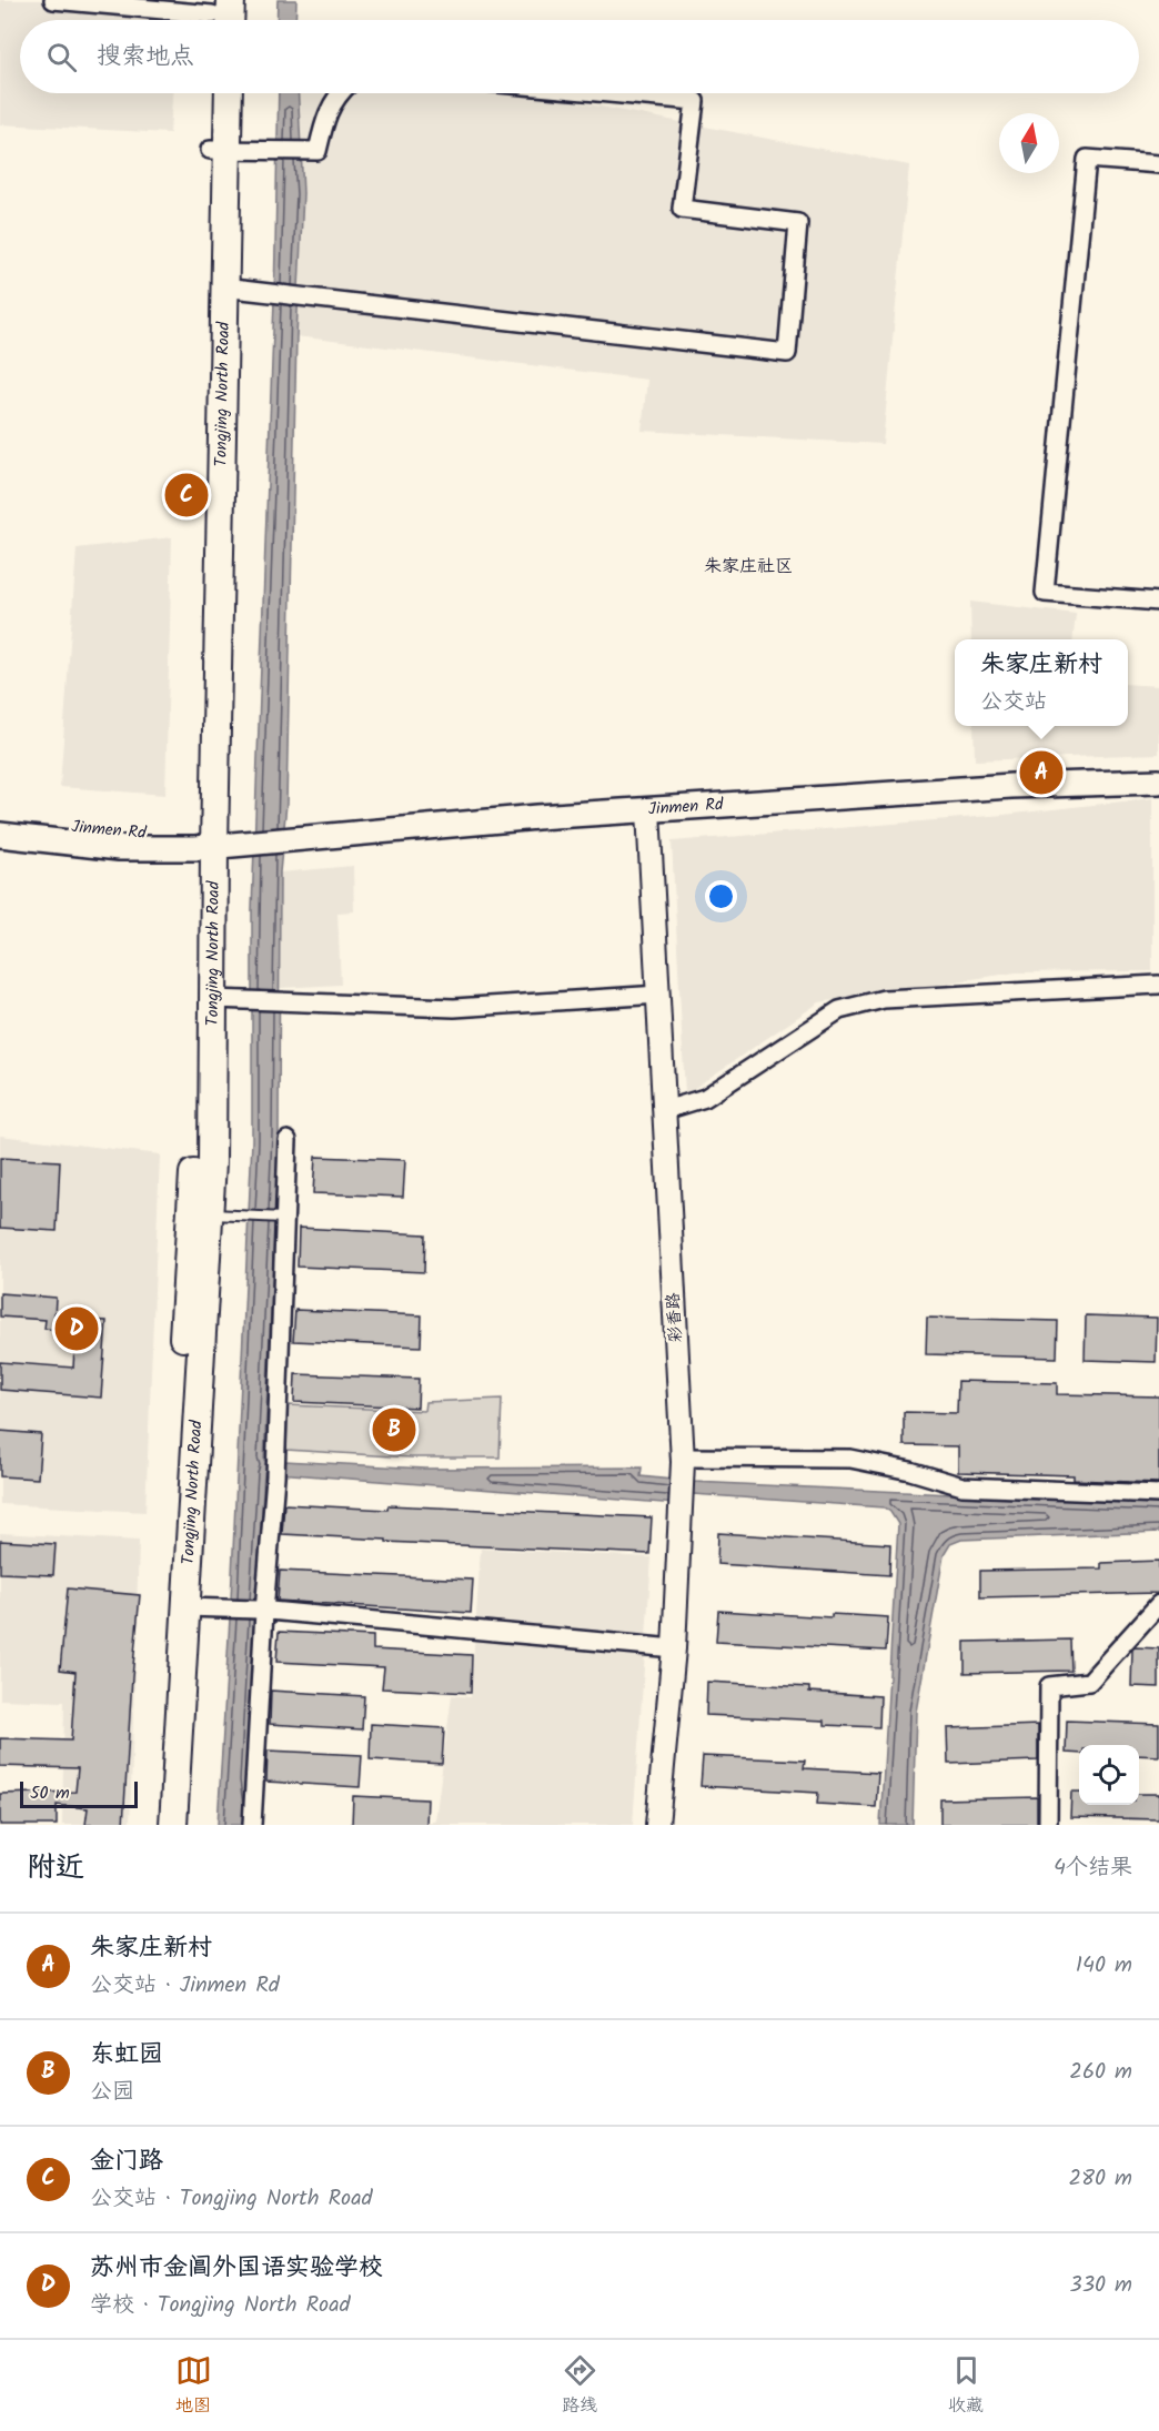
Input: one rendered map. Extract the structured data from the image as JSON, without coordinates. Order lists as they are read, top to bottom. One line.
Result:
{"streets":{"main road":["Tongjing North Road","Jinmen Rd"],"street":["彩香路"]},"crossings":[["Tongjing North Road","Jinmen Rd"],["Jinmen Rd","彩香路"]],"districts":["朱家庄社区"],"scale_bar":"50 m","north":"top","page":{"search":"搜索地点","pins":["C","A","D","B"],"popup":["朱家庄新村","公交站"],"scale":"50 m","heading":["附近","4个结果"],"list":[{"mark":"A","name":"朱家庄新村","note":"公交站 · Jinmen Rd","value":"140 m"},{"mark":"B","name":"东虹园","note":"公园","value":"260 m"},{"mark":"C","name":"金门路","note":"公交站 · Tongjing North Road","value":"280 m"},{"mark":"D","name":"苏州市金阊外国语实验学校","note":"学校 · Tongjing North Road","value":"330 m"}],"nav":["地图","路线","收藏"]}}
